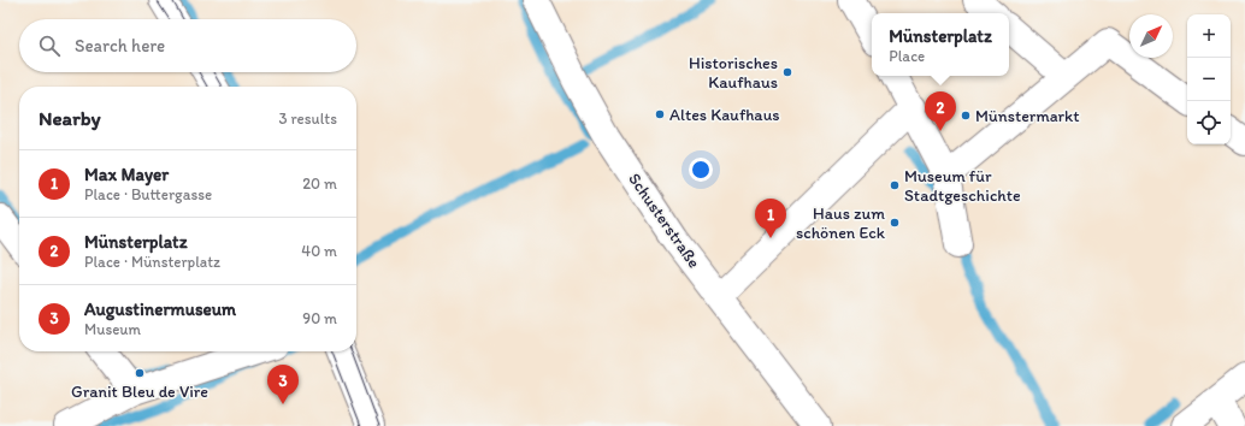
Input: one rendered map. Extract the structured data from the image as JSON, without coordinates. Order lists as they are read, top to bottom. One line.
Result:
{"streets":{"street":["Schusterstraße"]},"places":["Historisches Kaufhaus","Altes Kaufhaus","Münstermarkt","Museum für Stadtgeschichte","Haus zum schönen Eck","Granit Bleu de Vire"],"north":"top right","page":{"popup":["Münsterplatz","Place"],"map_buttons":["+","−"],"search":"Search here","heading":["Nearby","3 results"],"pins":["2","1","3"],"list":[{"mark":"1","name":"Max Mayer","note":"Place · Buttergasse","value":"20 m"},{"mark":"2","name":"Münsterplatz","note":"Place · Münsterplatz","value":"40 m"},{"mark":"3","name":"Augustinermuseum","note":"Museum","value":"90 m"}]}}
